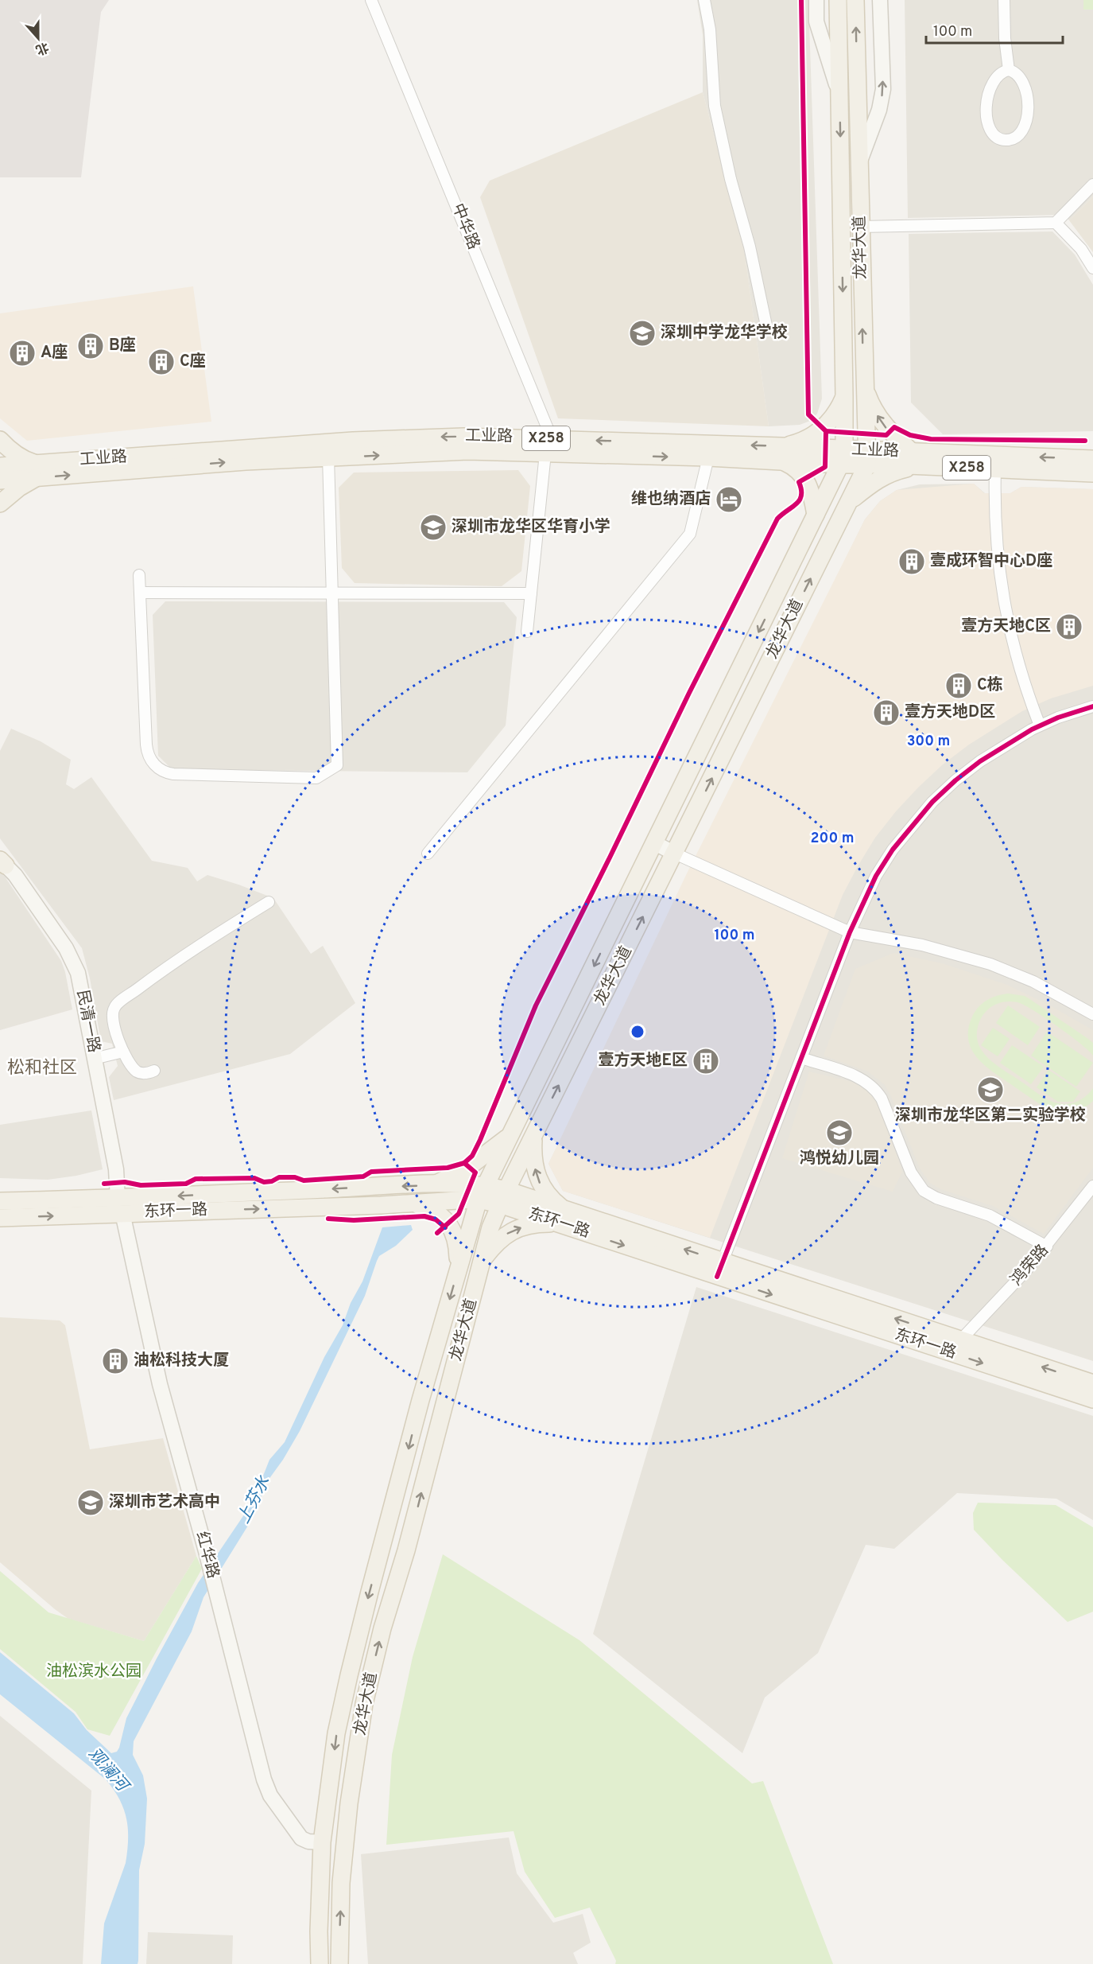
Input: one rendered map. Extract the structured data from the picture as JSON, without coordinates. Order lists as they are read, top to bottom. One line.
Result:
{"streets":{"main road":["龙华大道","工业路","X258","东环一路"],"street":["中华路","民清一路","鸿荣路","红华路"]},"crossings":[["中华路","工业路"],["龙华大道","工业路"],["龙华大道","东环一路"],["龙华大道","红华路"],["民清一路","东环一路"],["民清一路","红华路"],["东环一路","鸿荣路"],["东环一路","红华路"]],"districts":["松和社区"],"water":["上芬水","观澜河"],"parks":["油松滨水公园"],"places":{"school or university":["深圳中学龙华学校","深圳市龙华区华育小学","深圳市龙华区第二实验学校","鸿悦幼儿园","深圳市艺术高中"],"building":["B座","A座","C座","壹成环智中心D座","壹方天地C区","C栋","壹方天地D区","壹方天地E区","油松科技大厦"],"hotel":["维也纳酒店"]},"scale_bar":"100 m","north":"bottom","rings":["300 m","200 m","100 m"]}
